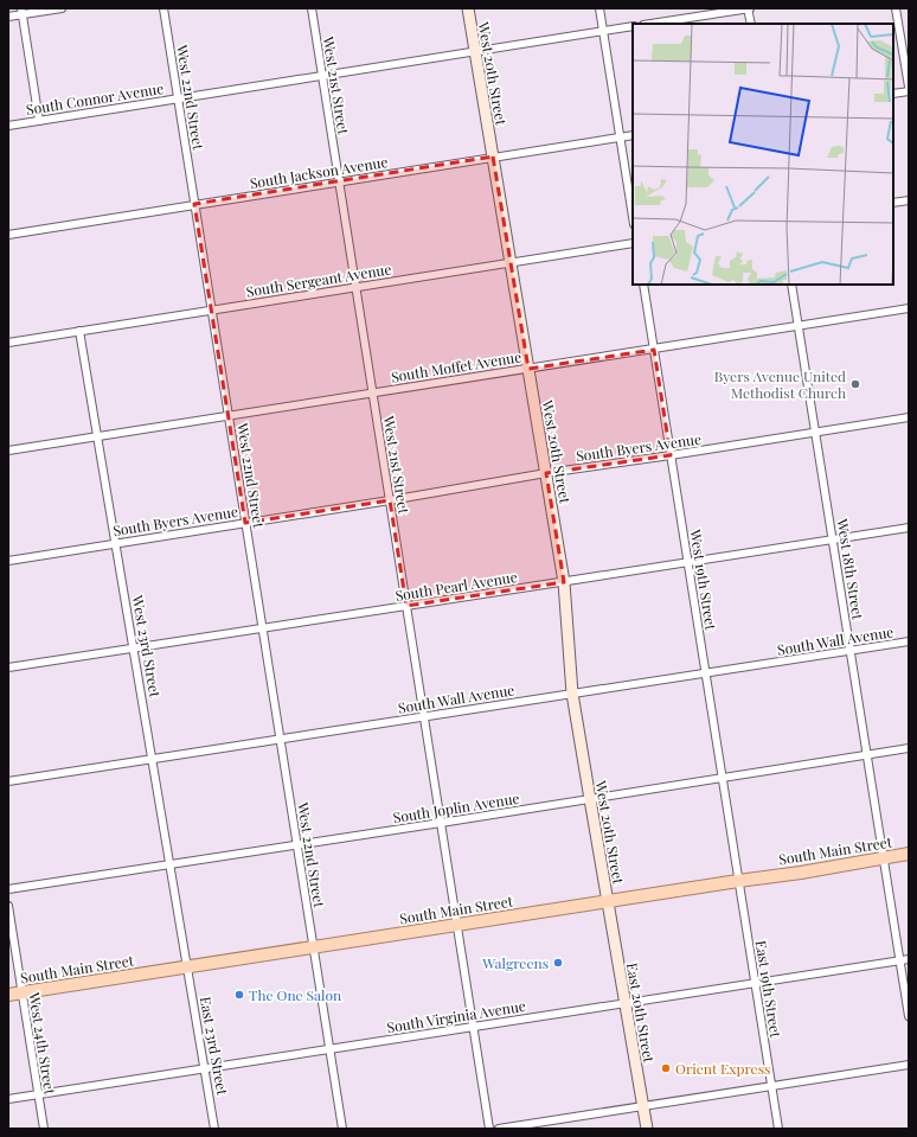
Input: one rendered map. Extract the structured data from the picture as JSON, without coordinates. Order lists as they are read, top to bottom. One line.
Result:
{"streets":{"main road":["West 20th Street","South Main Street","East 20th Street"],"street":["West 21st Street","West 22nd Street","South Connor Avenue","South Jackson Avenue","South Sergeant Avenue","South Moffet Avenue","South Byers Avenue","West 18th Street","West 19th Street","South Pearl Avenue","South Wall Avenue","West 23rd Street","South Joplin Avenue","East 19th Street","South Virginia Avenue","West 24th Street","East 23rd Street"]},"crossings":[["West 20th Street","South Connor Avenue"],["West 20th Street","South Jackson Avenue"],["West 20th Street","South Sergeant Avenue"],["West 20th Street","South Moffet Avenue"],["West 20th Street","South Byers Avenue"],["West 20th Street","South Pearl Avenue"],["West 20th Street","South Wall Avenue"],["West 20th Street","South Joplin Avenue"],["West 20th Street","South Main Street"],["West 20th Street","East 20th Street"],["West 21st Street","South Connor Avenue"],["West 21st Street","South Jackson Avenue"],["West 21st Street","South Sergeant Avenue"],["West 21st Street","South Moffet Avenue"],["West 21st Street","South Byers Avenue"],["West 21st Street","South Pearl Avenue"],["West 21st Street","South Wall Avenue"],["West 21st Street","South Joplin Avenue"],["West 21st Street","South Main Street"],["West 21st Street","South Virginia Avenue"],["West 22nd Street","South Connor Avenue"],["West 22nd Street","South Jackson Avenue"],["West 22nd Street","South Sergeant Avenue"],["West 22nd Street","South Moffet Avenue"],["West 22nd Street","South Byers Avenue"],["West 22nd Street","South Pearl Avenue"],["West 22nd Street","South Wall Avenue"],["West 22nd Street","South Joplin Avenue"],["West 22nd Street","South Main Street"],["West 22nd Street","South Virginia Avenue"],["South Sergeant Avenue","West 23rd Street"],["South Moffet Avenue","West 18th Street"],["South Moffet Avenue","West 19th Street"],["South Moffet Avenue","West 23rd Street"],["South Byers Avenue","West 18th Street"],["South Byers Avenue","West 19th Street"],["South Byers Avenue","West 23rd Street"],["West 18th Street","South Pearl Avenue"],["West 18th Street","South Wall Avenue"],["West 18th Street","South Joplin Avenue"],["West 18th Street","South Main Street"],["West 18th Street","South Virginia Avenue"],["West 19th Street","South Pearl Avenue"],["West 19th Street","South Wall Avenue"],["West 19th Street","South Joplin Avenue"],["West 19th Street","South Main Street"],["West 19th Street","East 19th Street"],["South Pearl Avenue","West 23rd Street"],["South Wall Avenue","West 23rd Street"],["West 23rd Street","South Joplin Avenue"],["West 23rd Street","South Main Street"],["West 23rd Street","East 23rd Street"],["South Main Street","East 19th Street"],["South Main Street","East 20th Street"],["South Main Street","West 24th Street"],["South Main Street","East 23rd Street"],["East 19th Street","South Virginia Avenue"],["East 20th Street","South Virginia Avenue"],["South Virginia Avenue","West 24th Street"],["South Virginia Avenue","East 23rd Street"]],"places":["Byers Avenue United Methodist Church","Walgreens","The One Salon","Orient Express"]}
